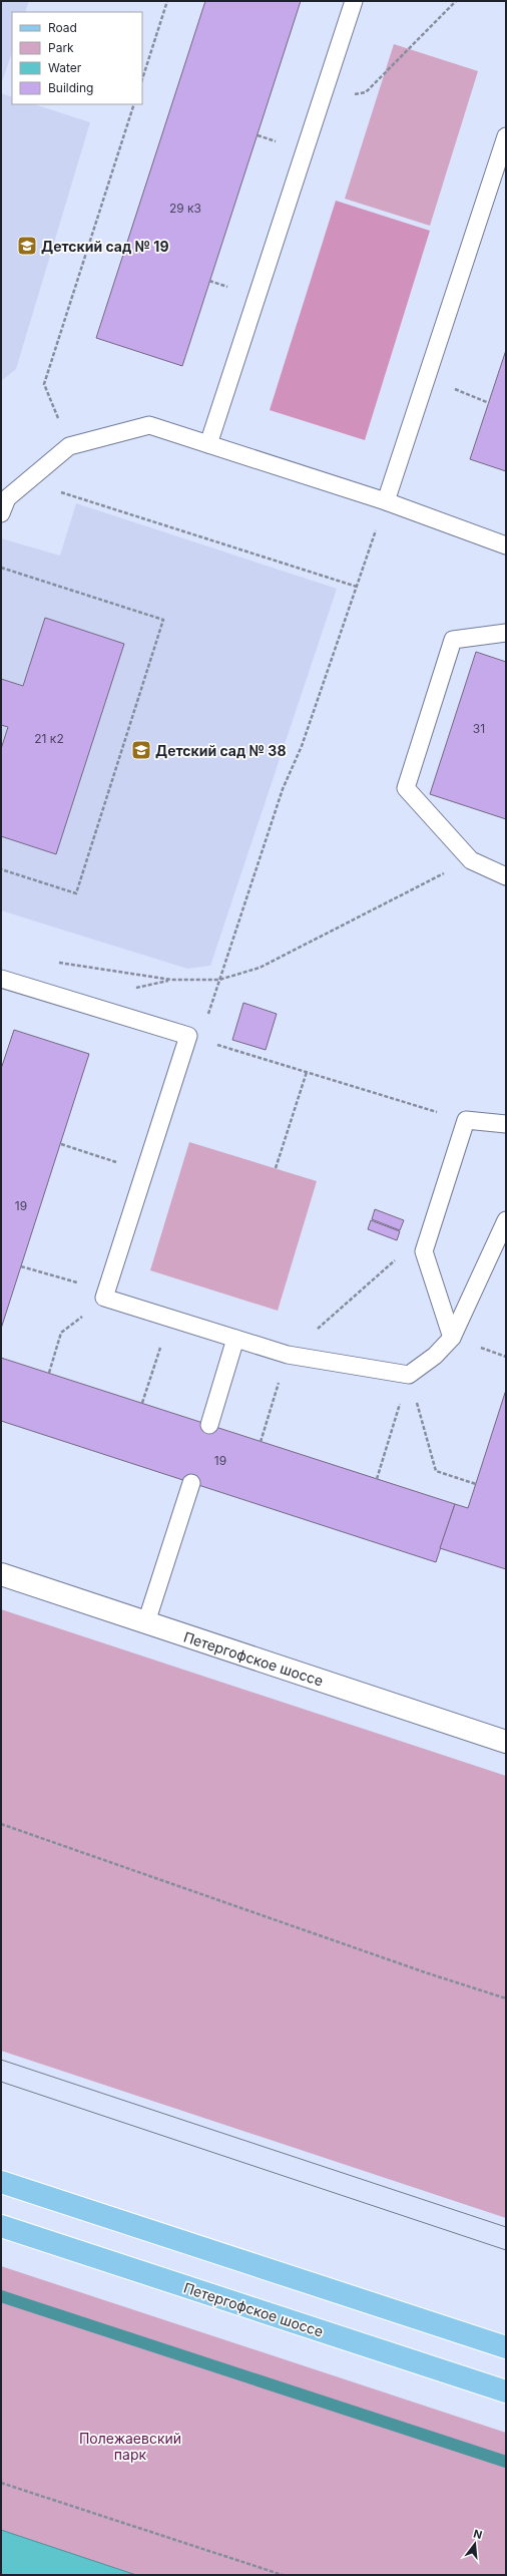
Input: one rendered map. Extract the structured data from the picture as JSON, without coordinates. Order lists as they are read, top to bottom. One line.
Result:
{"streets":{"main road":["Петергофское шоссе"]},"parks":["Полежаевский парк"],"places":{"school or university":["Детский сад № 19","Детский сад № 38"]},"house_numbers":["29 к3","31","21 к2","19","19"],"legend":["Road","Park","Water","Building"],"north":"top"}
